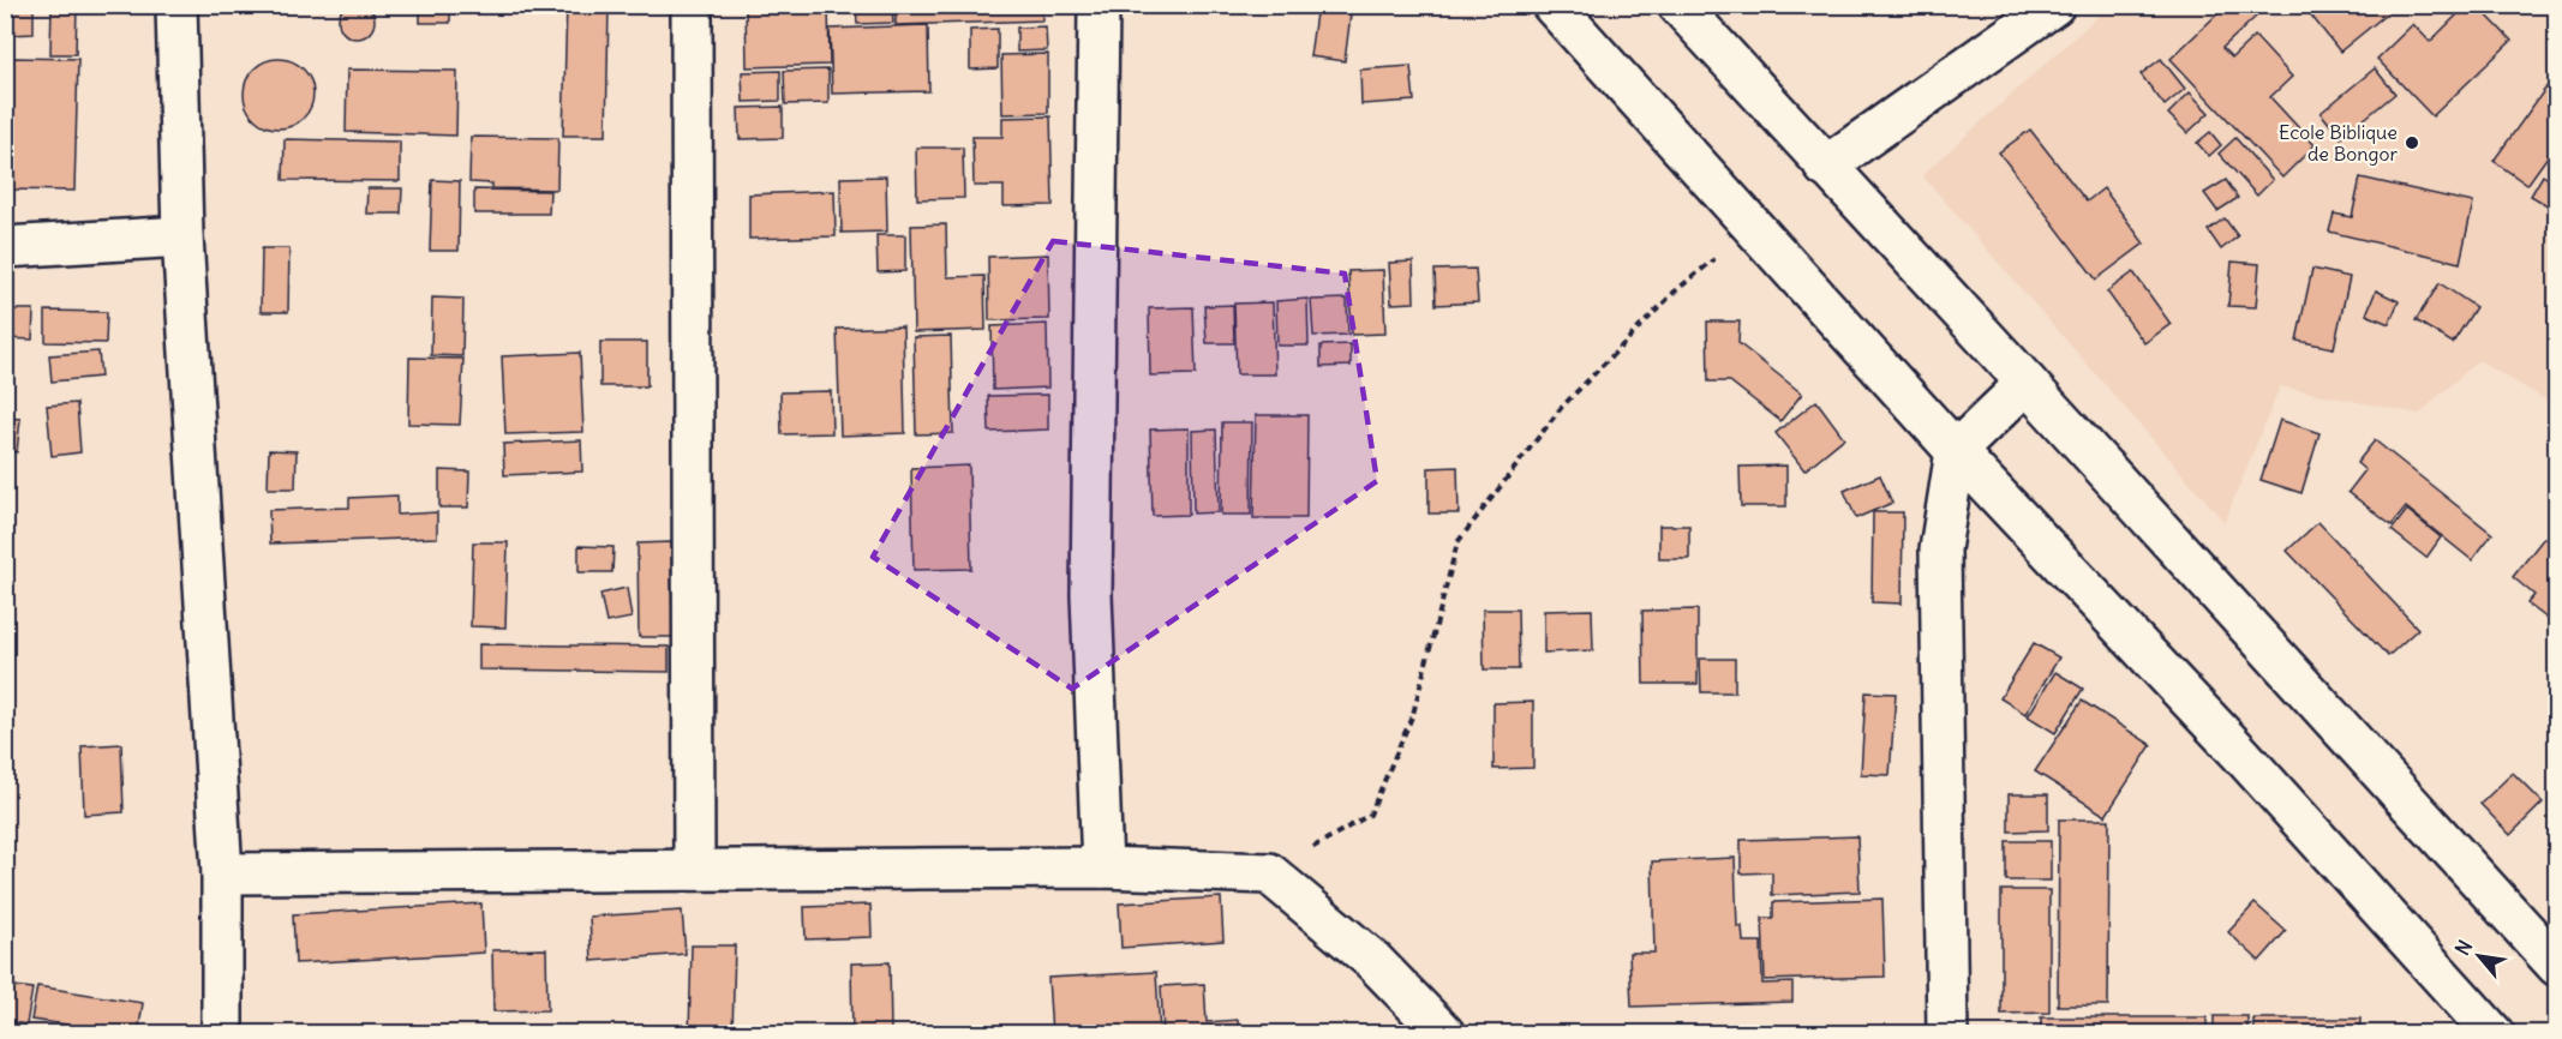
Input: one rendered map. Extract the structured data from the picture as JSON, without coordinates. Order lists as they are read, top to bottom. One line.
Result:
{"places":["Ecole Biblique de Bongor"],"north":"top left"}
